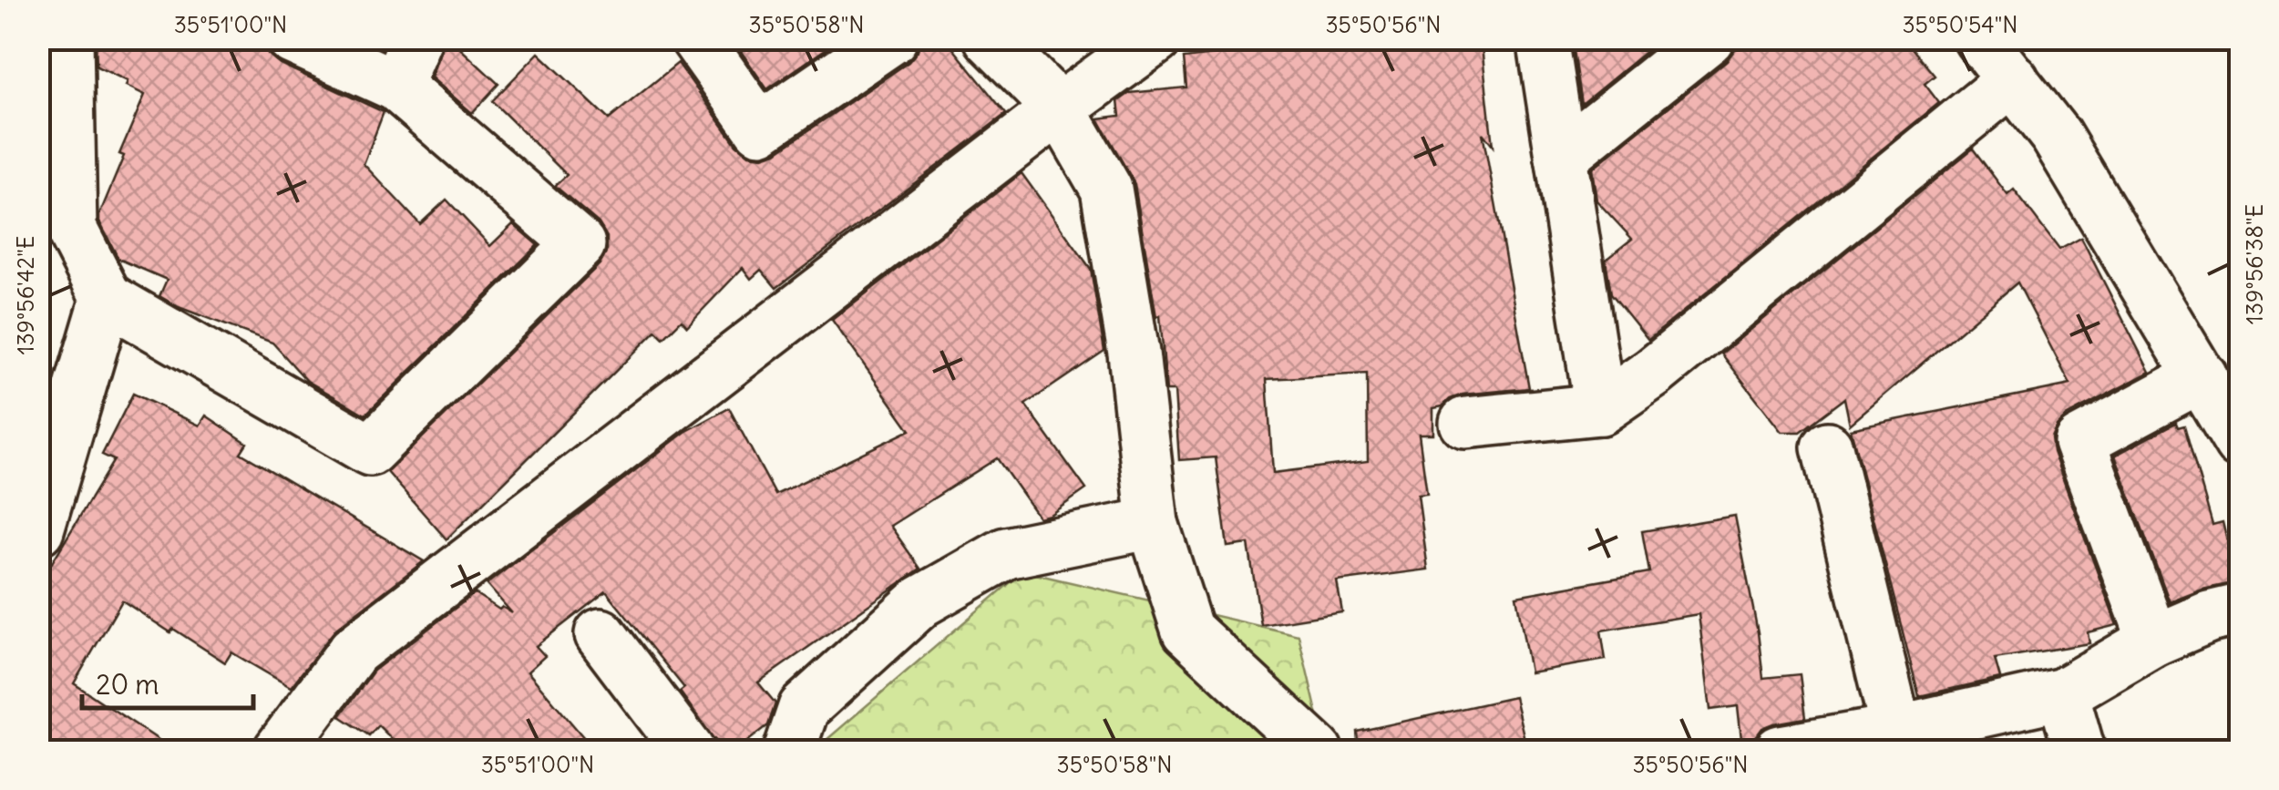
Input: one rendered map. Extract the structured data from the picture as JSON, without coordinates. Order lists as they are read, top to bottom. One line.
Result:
{"scale_bar":"20 m","coordinates":["35°51'00\"N","35°50'58\"N","35°50'56\"N","35°50'54\"N","139°56'38\"E","139°56'42\"E"]}
